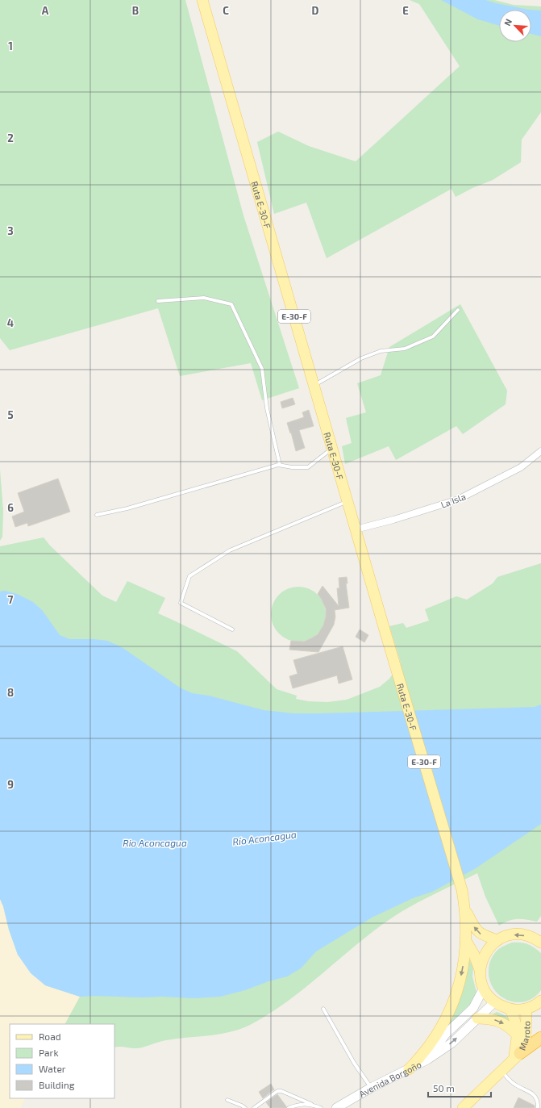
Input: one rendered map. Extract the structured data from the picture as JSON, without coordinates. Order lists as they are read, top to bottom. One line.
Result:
{"streets":{"main road":["Ruta E-30-F","E-30-F","Maroto","Avenida Borgoño"],"street":["La Isla"]},"crossings":[["Ruta E-30-F","La Isla"],["Ruta E-30-F","Avenida Borgoño"]],"water":["Río Aconcagua","Rio Aconcagua"],"legend":["Road","Park","Water","Building"],"scale_bar":"50 m","north":"top left","grid":{"columns":["A","B","C","D","E"],"rows":["1","2","3","4","5","6","7","8","9"]}}
